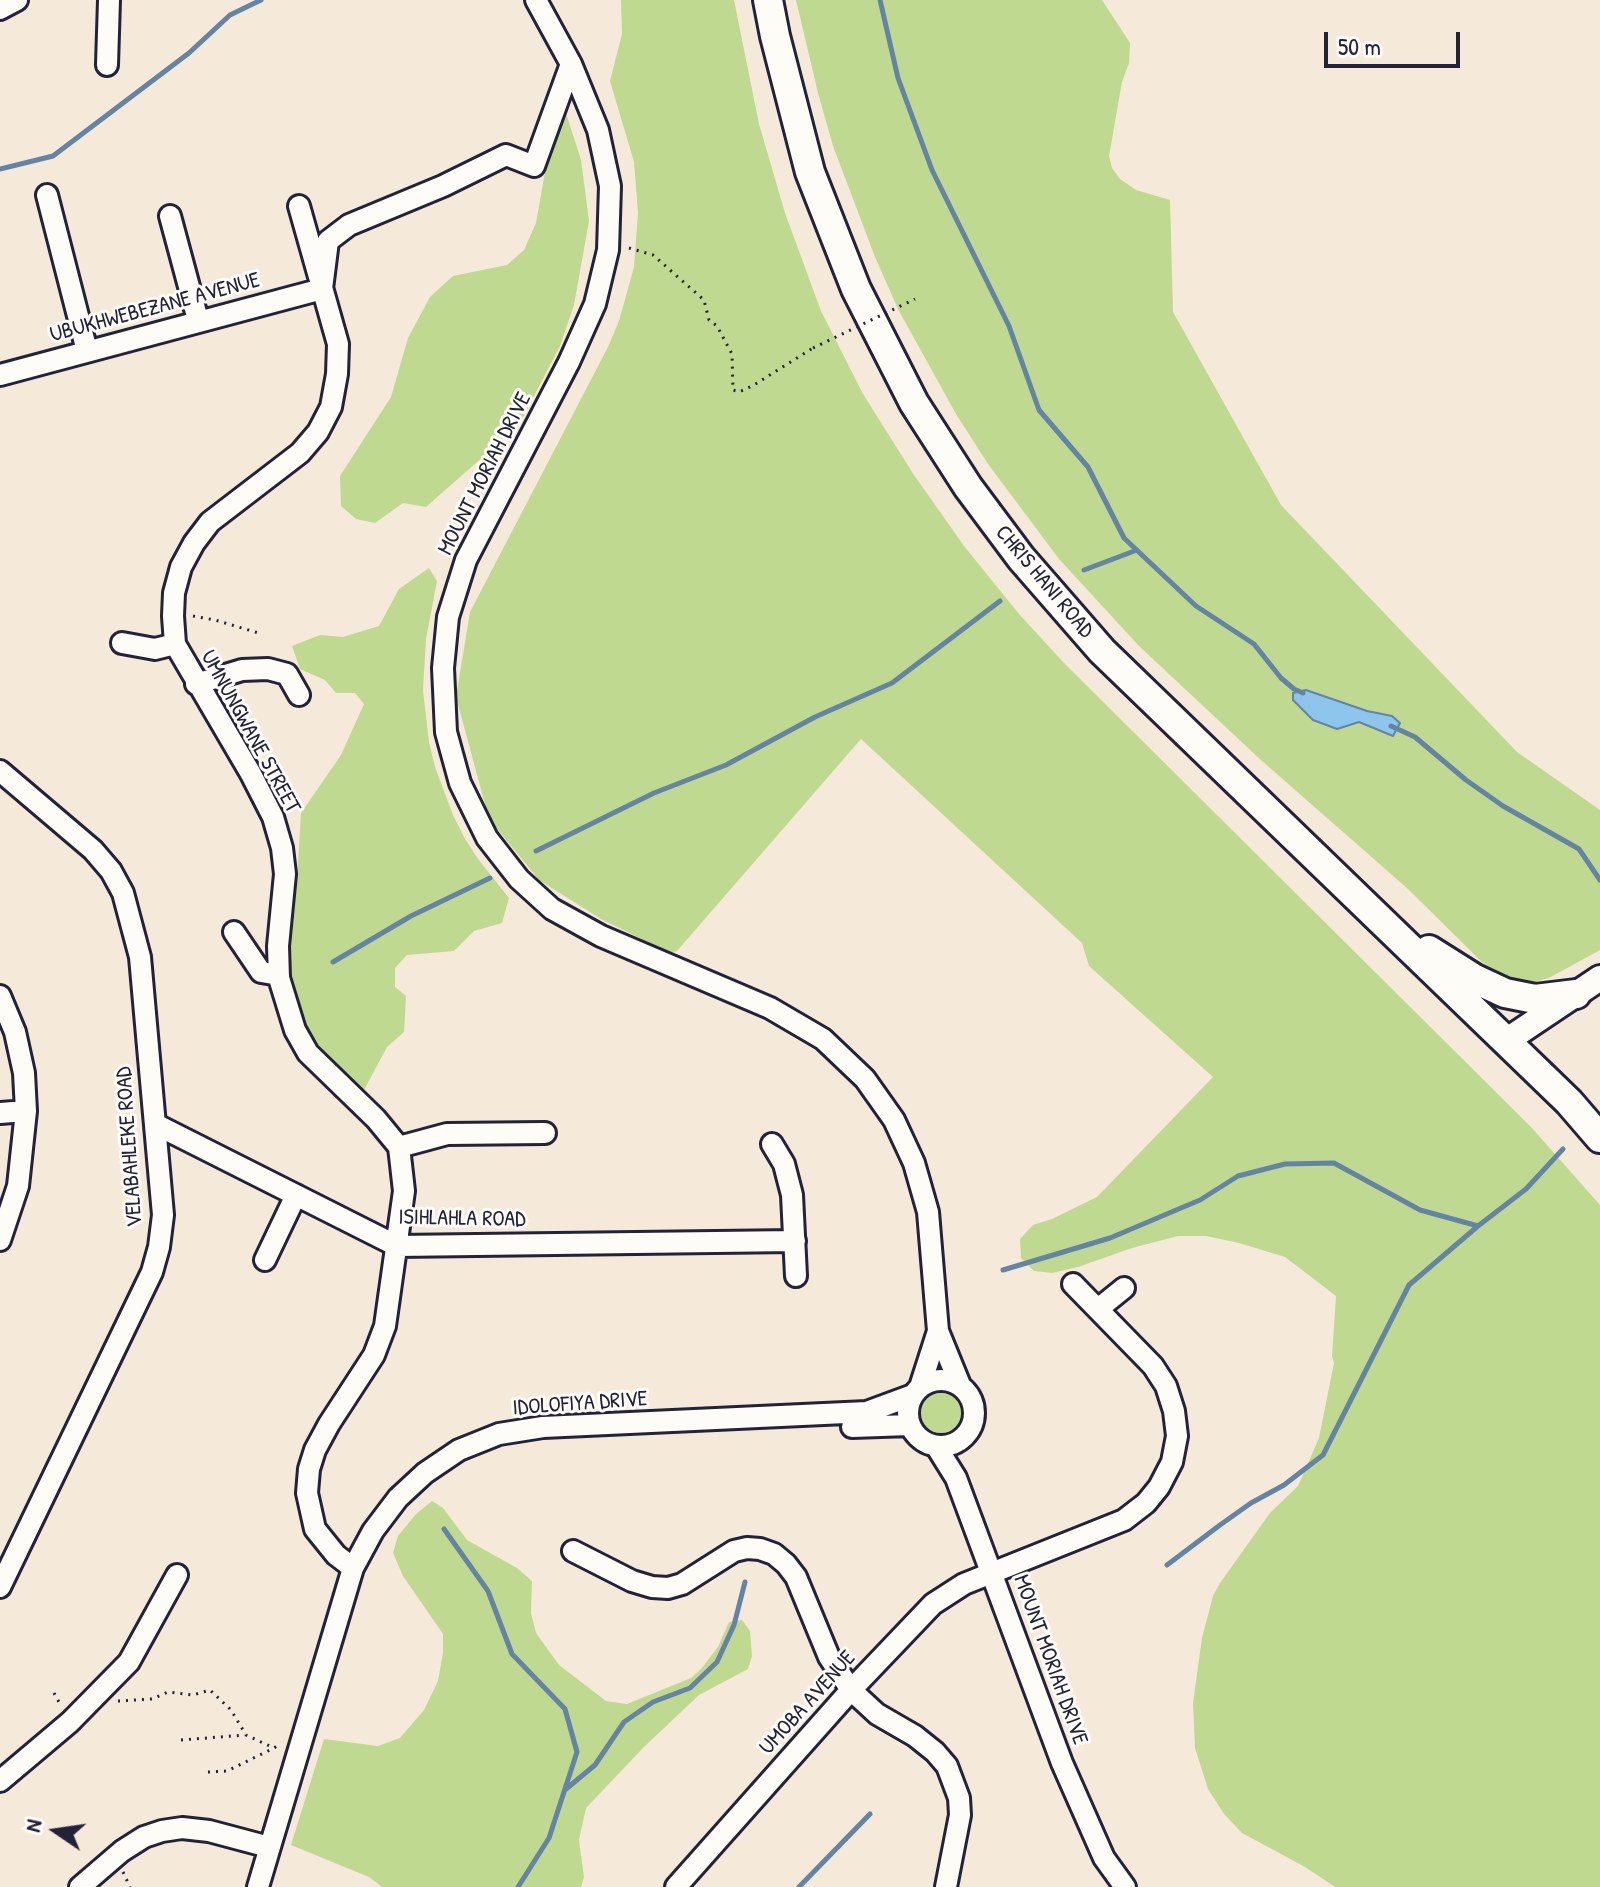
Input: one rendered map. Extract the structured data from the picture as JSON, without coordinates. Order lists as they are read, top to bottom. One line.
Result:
{"streets":{"main road":["CHRIS HANI ROAD"],"street":["UBUKHWEBEZANE AVENUE","MOUNT MORIAH DRIVE","UMNUNGWANE STREET","VELABAHLEKE ROAD","ISIHLAHLA ROAD","IDOLOFIYA DRIVE","UMOBA AVENUE"]},"crossings":[["UBUKHWEBEZANE AVENUE","UMNUNGWANE STREET"],["MOUNT MORIAH DRIVE","UMNUNGWANE STREET"],["MOUNT MORIAH DRIVE","IDOLOFIYA DRIVE"],["MOUNT MORIAH DRIVE","UMOBA AVENUE"],["VELABAHLEKE ROAD","ISIHLAHLA ROAD"]],"scale_bar":"50 m","north":"left"}
